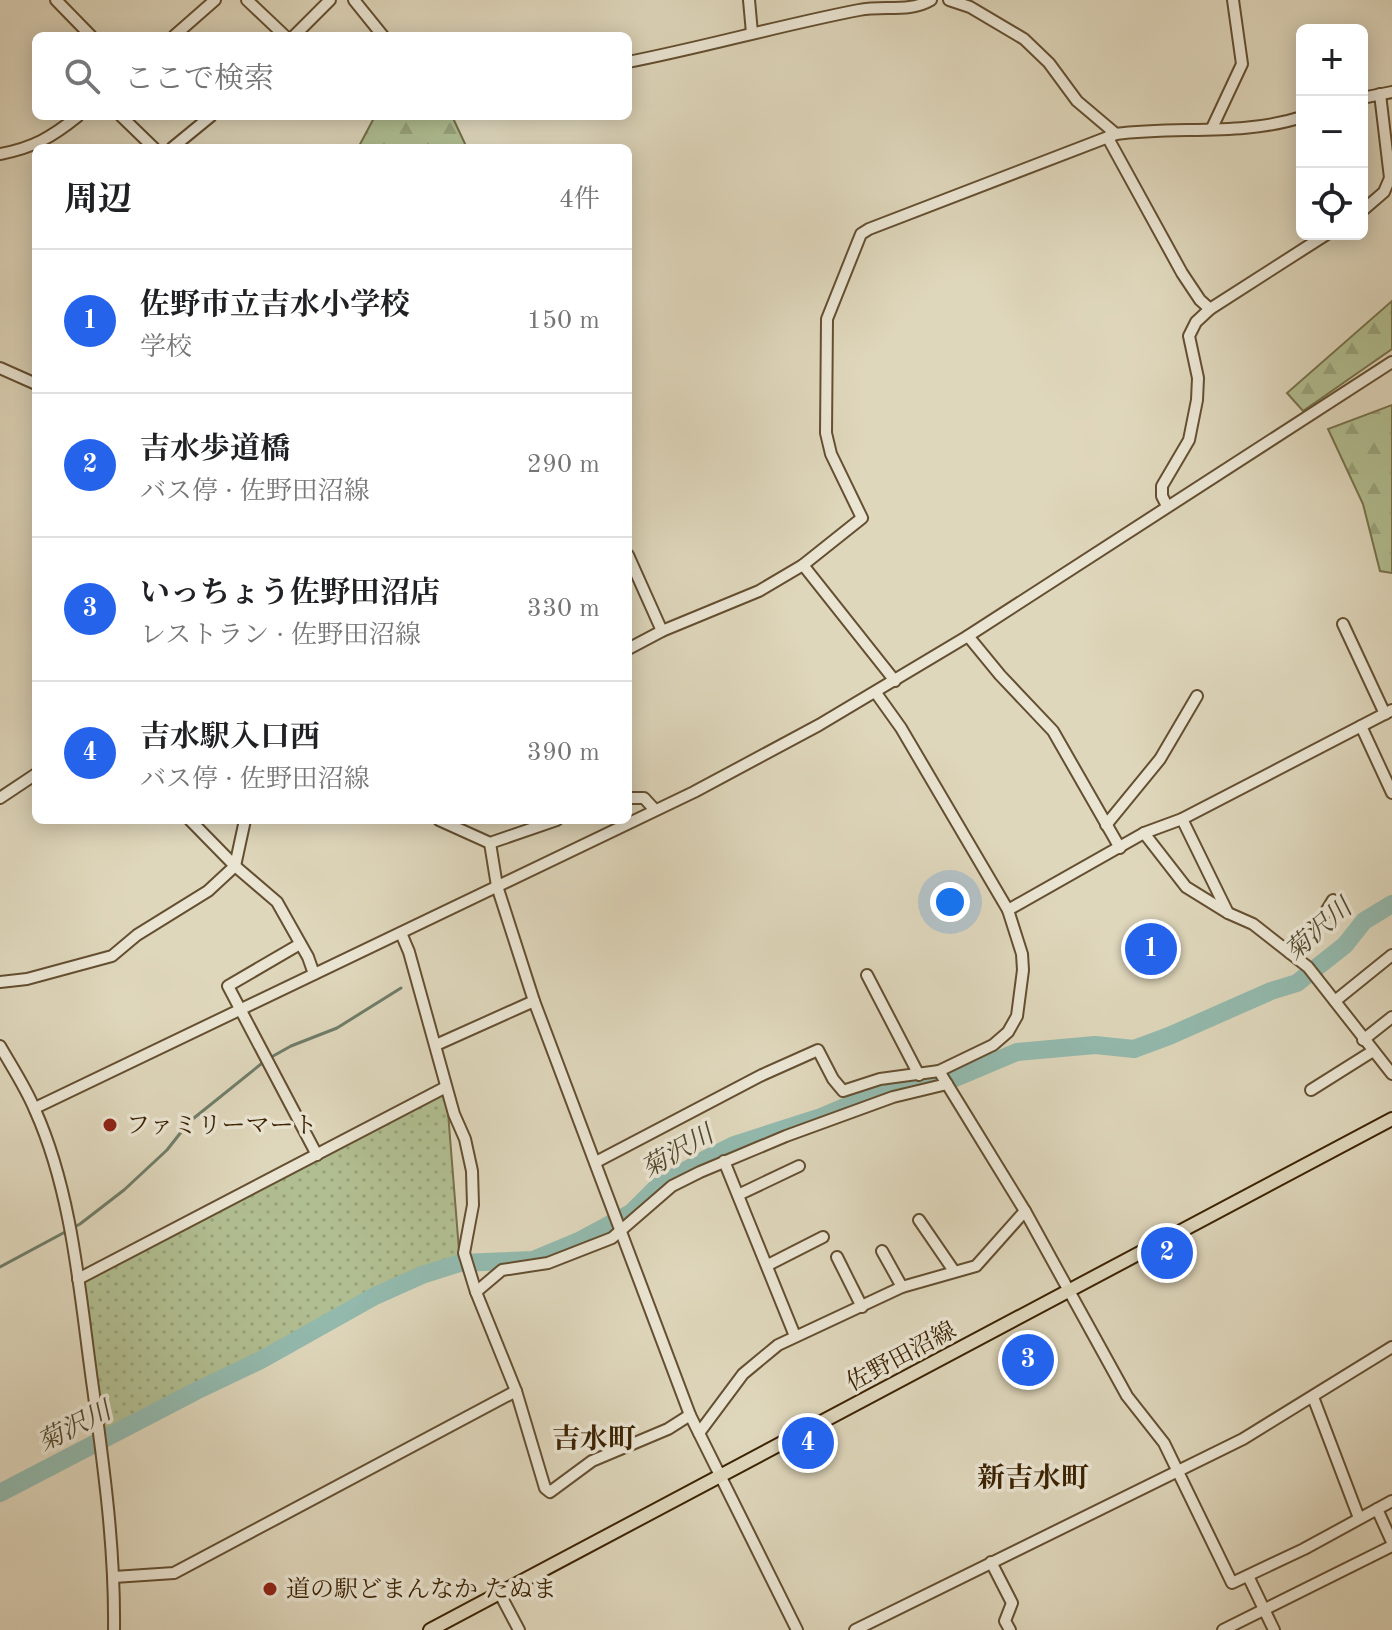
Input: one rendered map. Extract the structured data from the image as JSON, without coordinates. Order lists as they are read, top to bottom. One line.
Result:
{"streets":{"main road":["佐野田沼線"]},"districts":["吉水町","新吉水町"],"water":["菊沢川"],"places":["ファミリーマート","道の駅どまんなか たぬま"],"page":{"map_buttons":["+","−"],"search":"ここで検索","heading":["周辺","4件"],"list":[{"mark":"1","name":"佐野市立吉水小学校","note":"学校","value":"150 m"},{"mark":"2","name":"吉水歩道橋","note":"バス停 · 佐野田沼線","value":"290 m"},{"mark":"3","name":"いっちょう佐野田沼店","note":"レストラン · 佐野田沼線","value":"330 m"},{"mark":"4","name":"吉水駅入口西","note":"バス停 · 佐野田沼線","value":"390 m"}],"pins":["1","2","3","4"]}}
